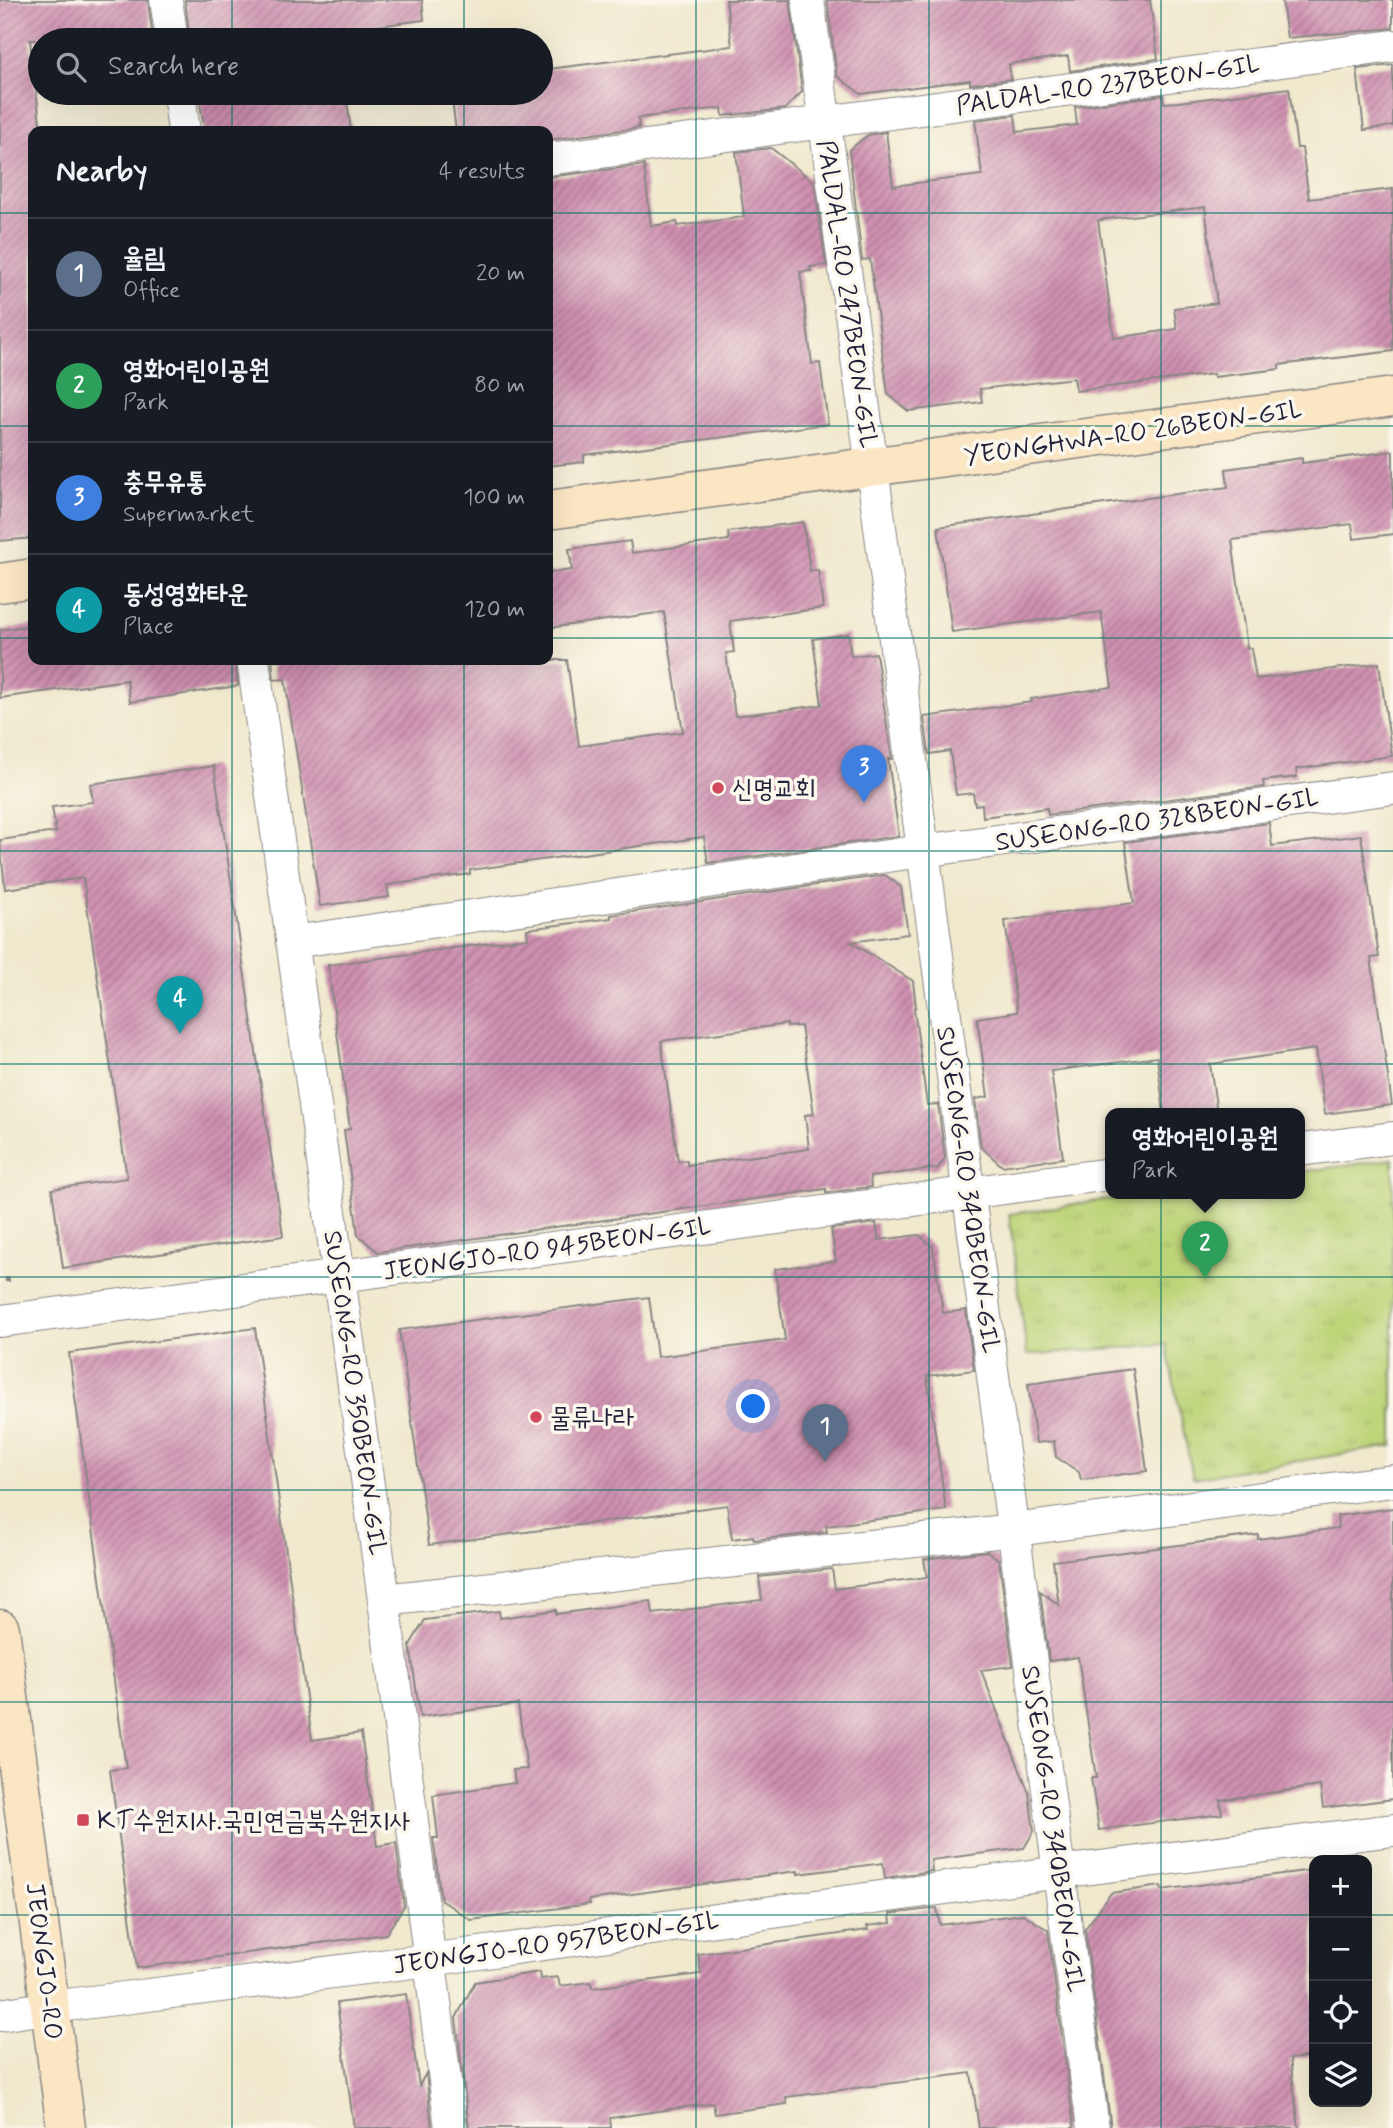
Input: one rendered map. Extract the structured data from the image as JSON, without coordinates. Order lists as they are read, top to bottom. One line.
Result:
{"streets":{"street":["PALDAL-RO 237BEON-GIL","PALDAL-RO 247BEON-GIL","YEONGHWA-RO 26BEON-GIL","SUSEONG-RO 328BEON-GIL","SUSEONG-RO 340BEON-GIL","JEONGJO-RO 945BEON-GIL","SUSEONG-RO 350BEON-GIL","JEONGJO-RO 957BEON-GIL","JEONGJO-RO"]},"crossings":[["PALDAL-RO 237BEON-GIL","PALDAL-RO 247BEON-GIL"],["PALDAL-RO 247BEON-GIL","YEONGHWA-RO 26BEON-GIL"],["PALDAL-RO 247BEON-GIL","SUSEONG-RO 340BEON-GIL"],["YEONGHWA-RO 26BEON-GIL","SUSEONG-RO 340BEON-GIL"],["SUSEONG-RO 328BEON-GIL","SUSEONG-RO 340BEON-GIL"],["SUSEONG-RO 340BEON-GIL","JEONGJO-RO 945BEON-GIL"],["SUSEONG-RO 340BEON-GIL","JEONGJO-RO 957BEON-GIL"],["JEONGJO-RO 945BEON-GIL","SUSEONG-RO 350BEON-GIL"],["SUSEONG-RO 350BEON-GIL","JEONGJO-RO 957BEON-GIL"],["JEONGJO-RO 957BEON-GIL","JEONGJO-RO"]],"places":{"other":["신명교회","물류나라"],"transit":["KT수원지사.국민연금북수원지사"]},"page":{"search":"Search here","heading":["Nearby","4 results"],"list":[{"mark":"1","name":"율림","note":"Office","value":"20 m"},{"mark":"2","name":"영화어린이공원","note":"Park","value":"80 m"},{"mark":"3","name":"충무유통","note":"Supermarket","value":"100 m"},{"mark":"4","name":"동성영화타운","note":"Place","value":"120 m"}],"pins":["3","4","2","1"],"popup":["영화어린이공원","Park"],"map_buttons":["+","−"]}}
